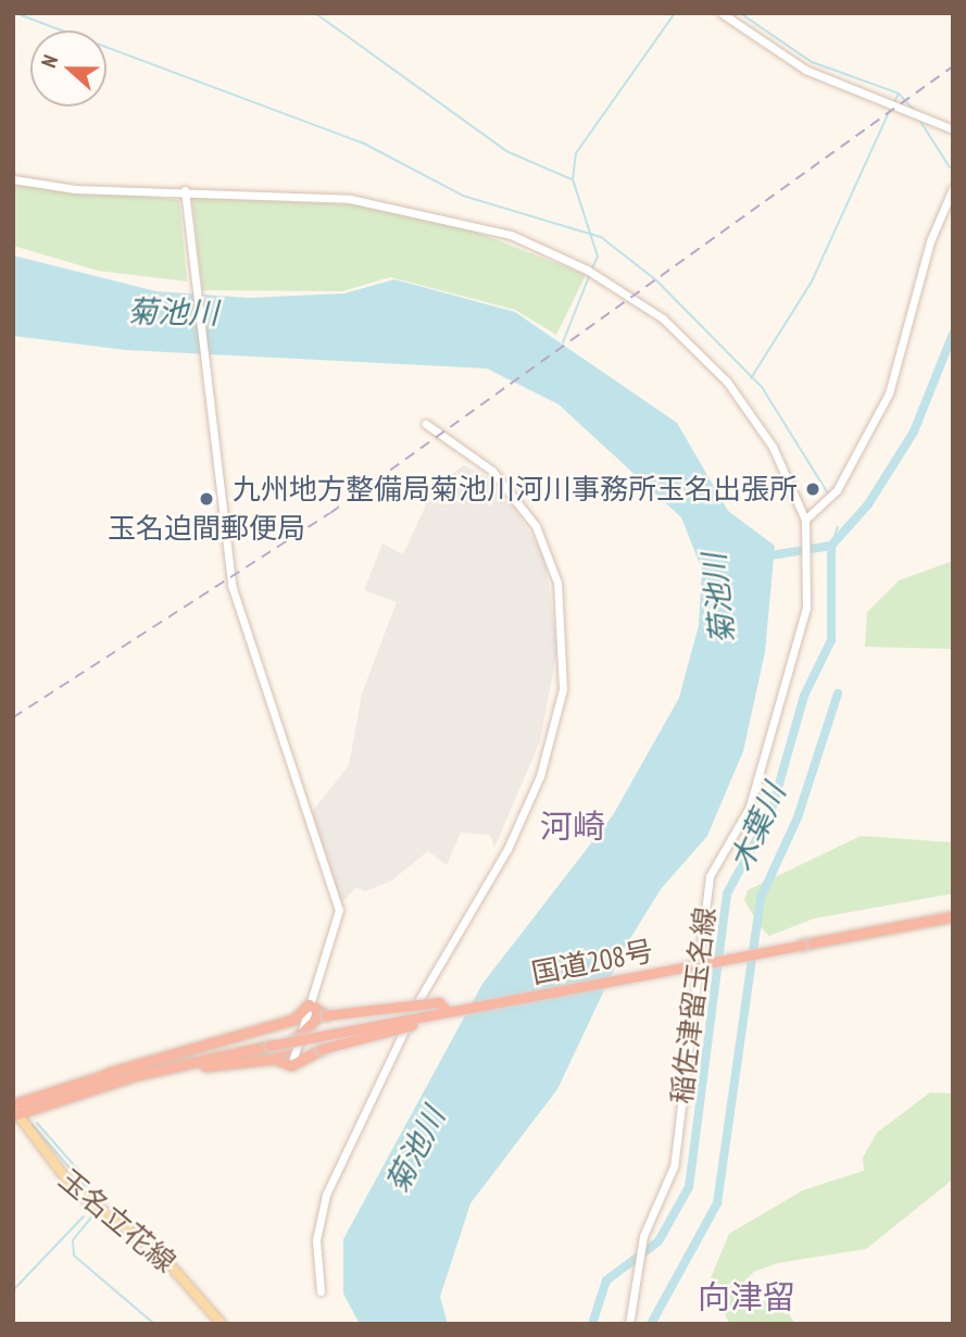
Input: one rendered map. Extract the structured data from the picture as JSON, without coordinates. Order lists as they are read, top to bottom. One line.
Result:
{"streets":{"highway":["国道208号"],"main road":["稲佐津留玉名線","玉名立花線"]},"crossings":[["国道208号","玉名立花線"]],"districts":["河崎","向津留"],"water":["菊池川","木葉川"],"places":["九州地方整備局菊池川河川事務所玉名出張所","玉名迫間郵便局"],"north":"left"}
